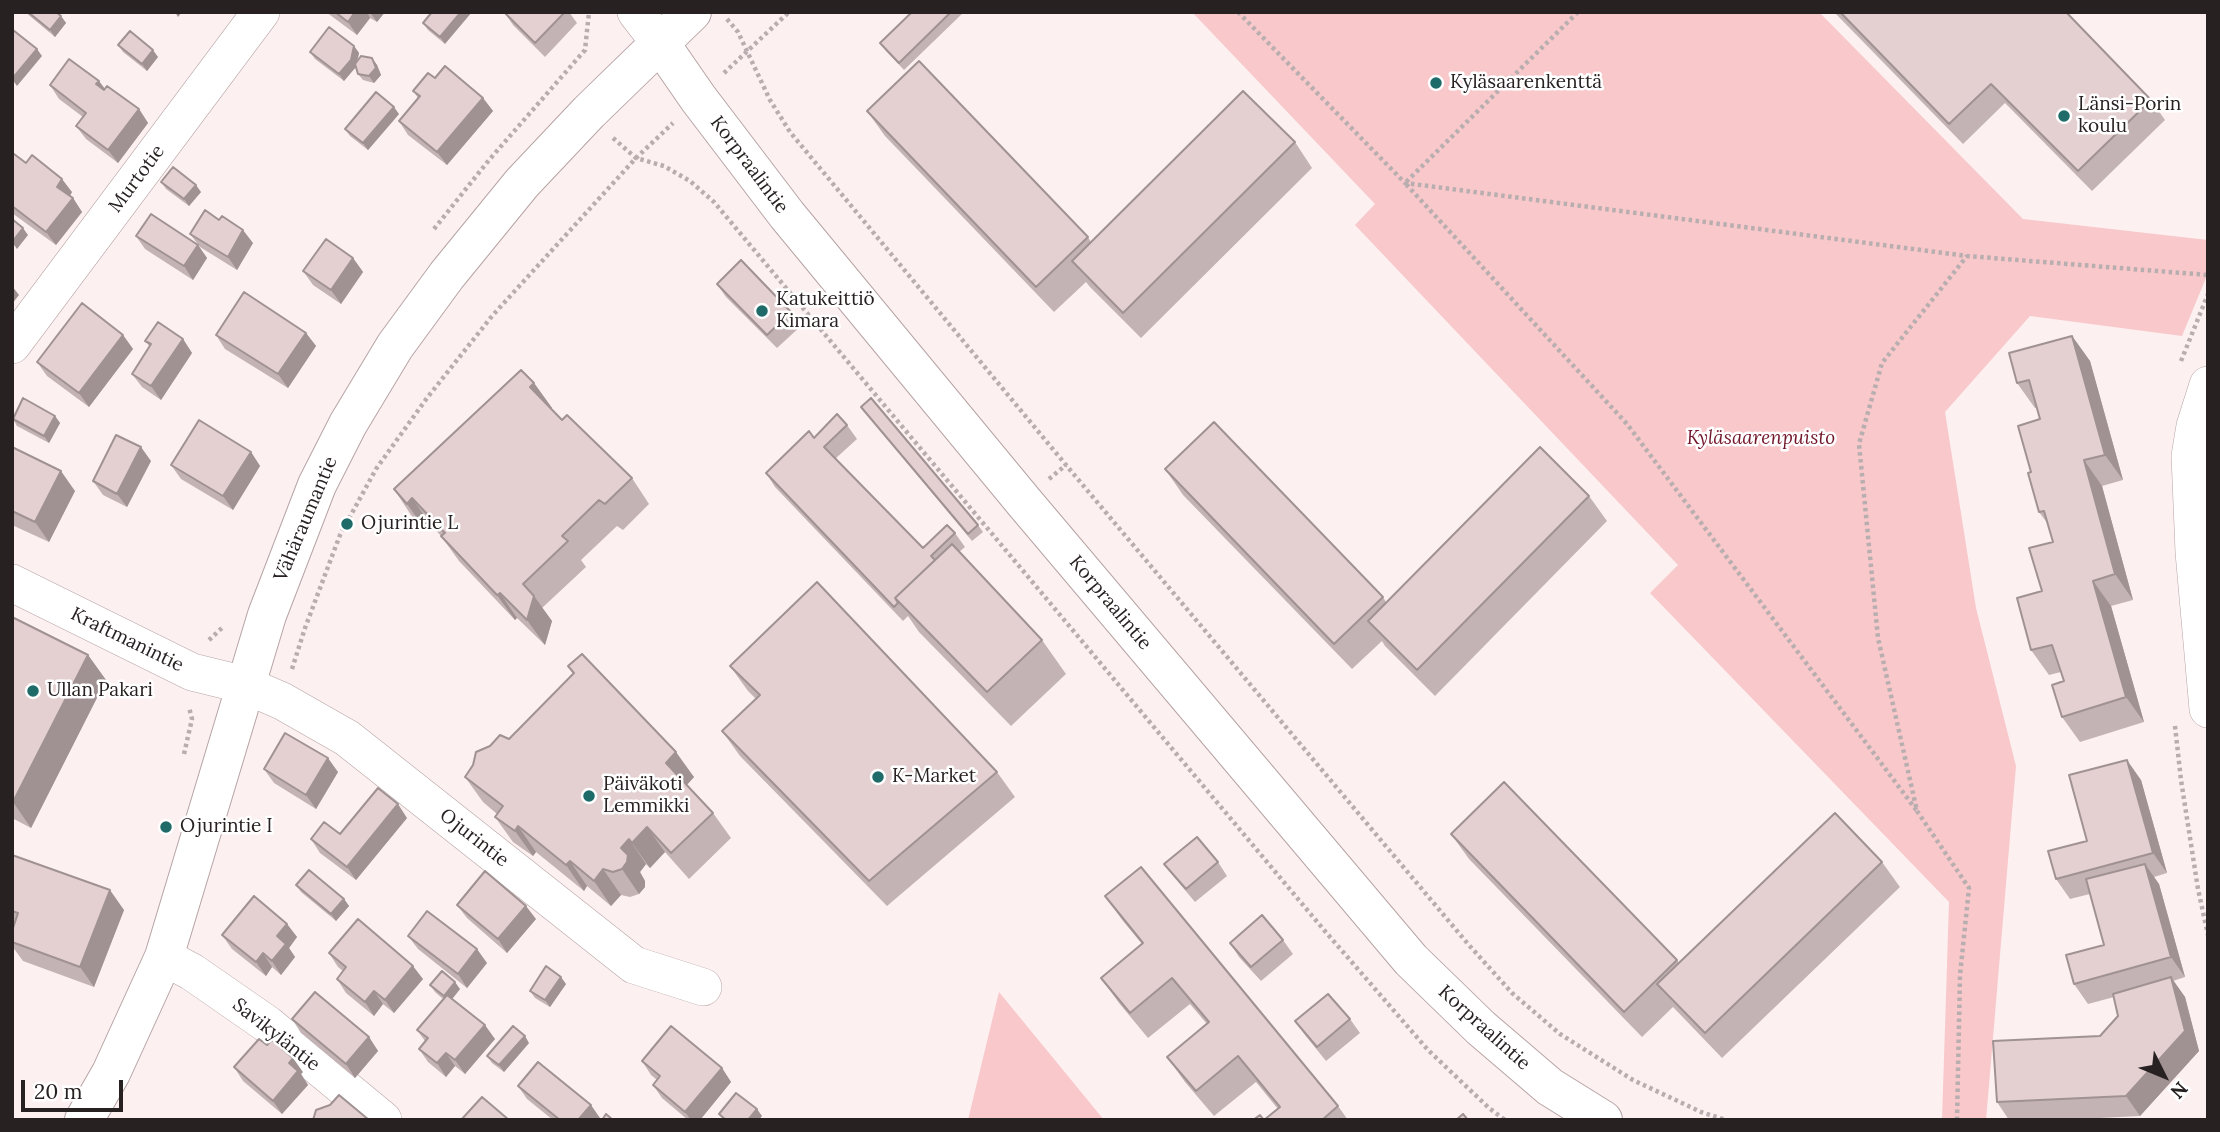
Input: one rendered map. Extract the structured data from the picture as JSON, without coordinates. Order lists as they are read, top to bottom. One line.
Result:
{"streets":{"street":["Korpraalintie","Murtotie","Vähäraumantie","Kraftmanintie","Ojurintie","Savikyläntie"]},"crossings":[["Korpraalintie","Vähäraumantie"],["Vähäraumantie","Kraftmanintie"],["Vähäraumantie","Ojurintie"],["Vähäraumantie","Savikyläntie"],["Kraftmanintie","Ojurintie"]],"parks":["Kyläsaarenpuisto"],"places":["Kyläsaarenkenttä","Länsi-Porin koulu","Katukeittiö Kimara","Ojurintie L","Ullan Pakari","K-Market","Päiväkoti Lemmikki","Ojurintie I"],"scale_bar":"20 m","north":"bottom right"}
